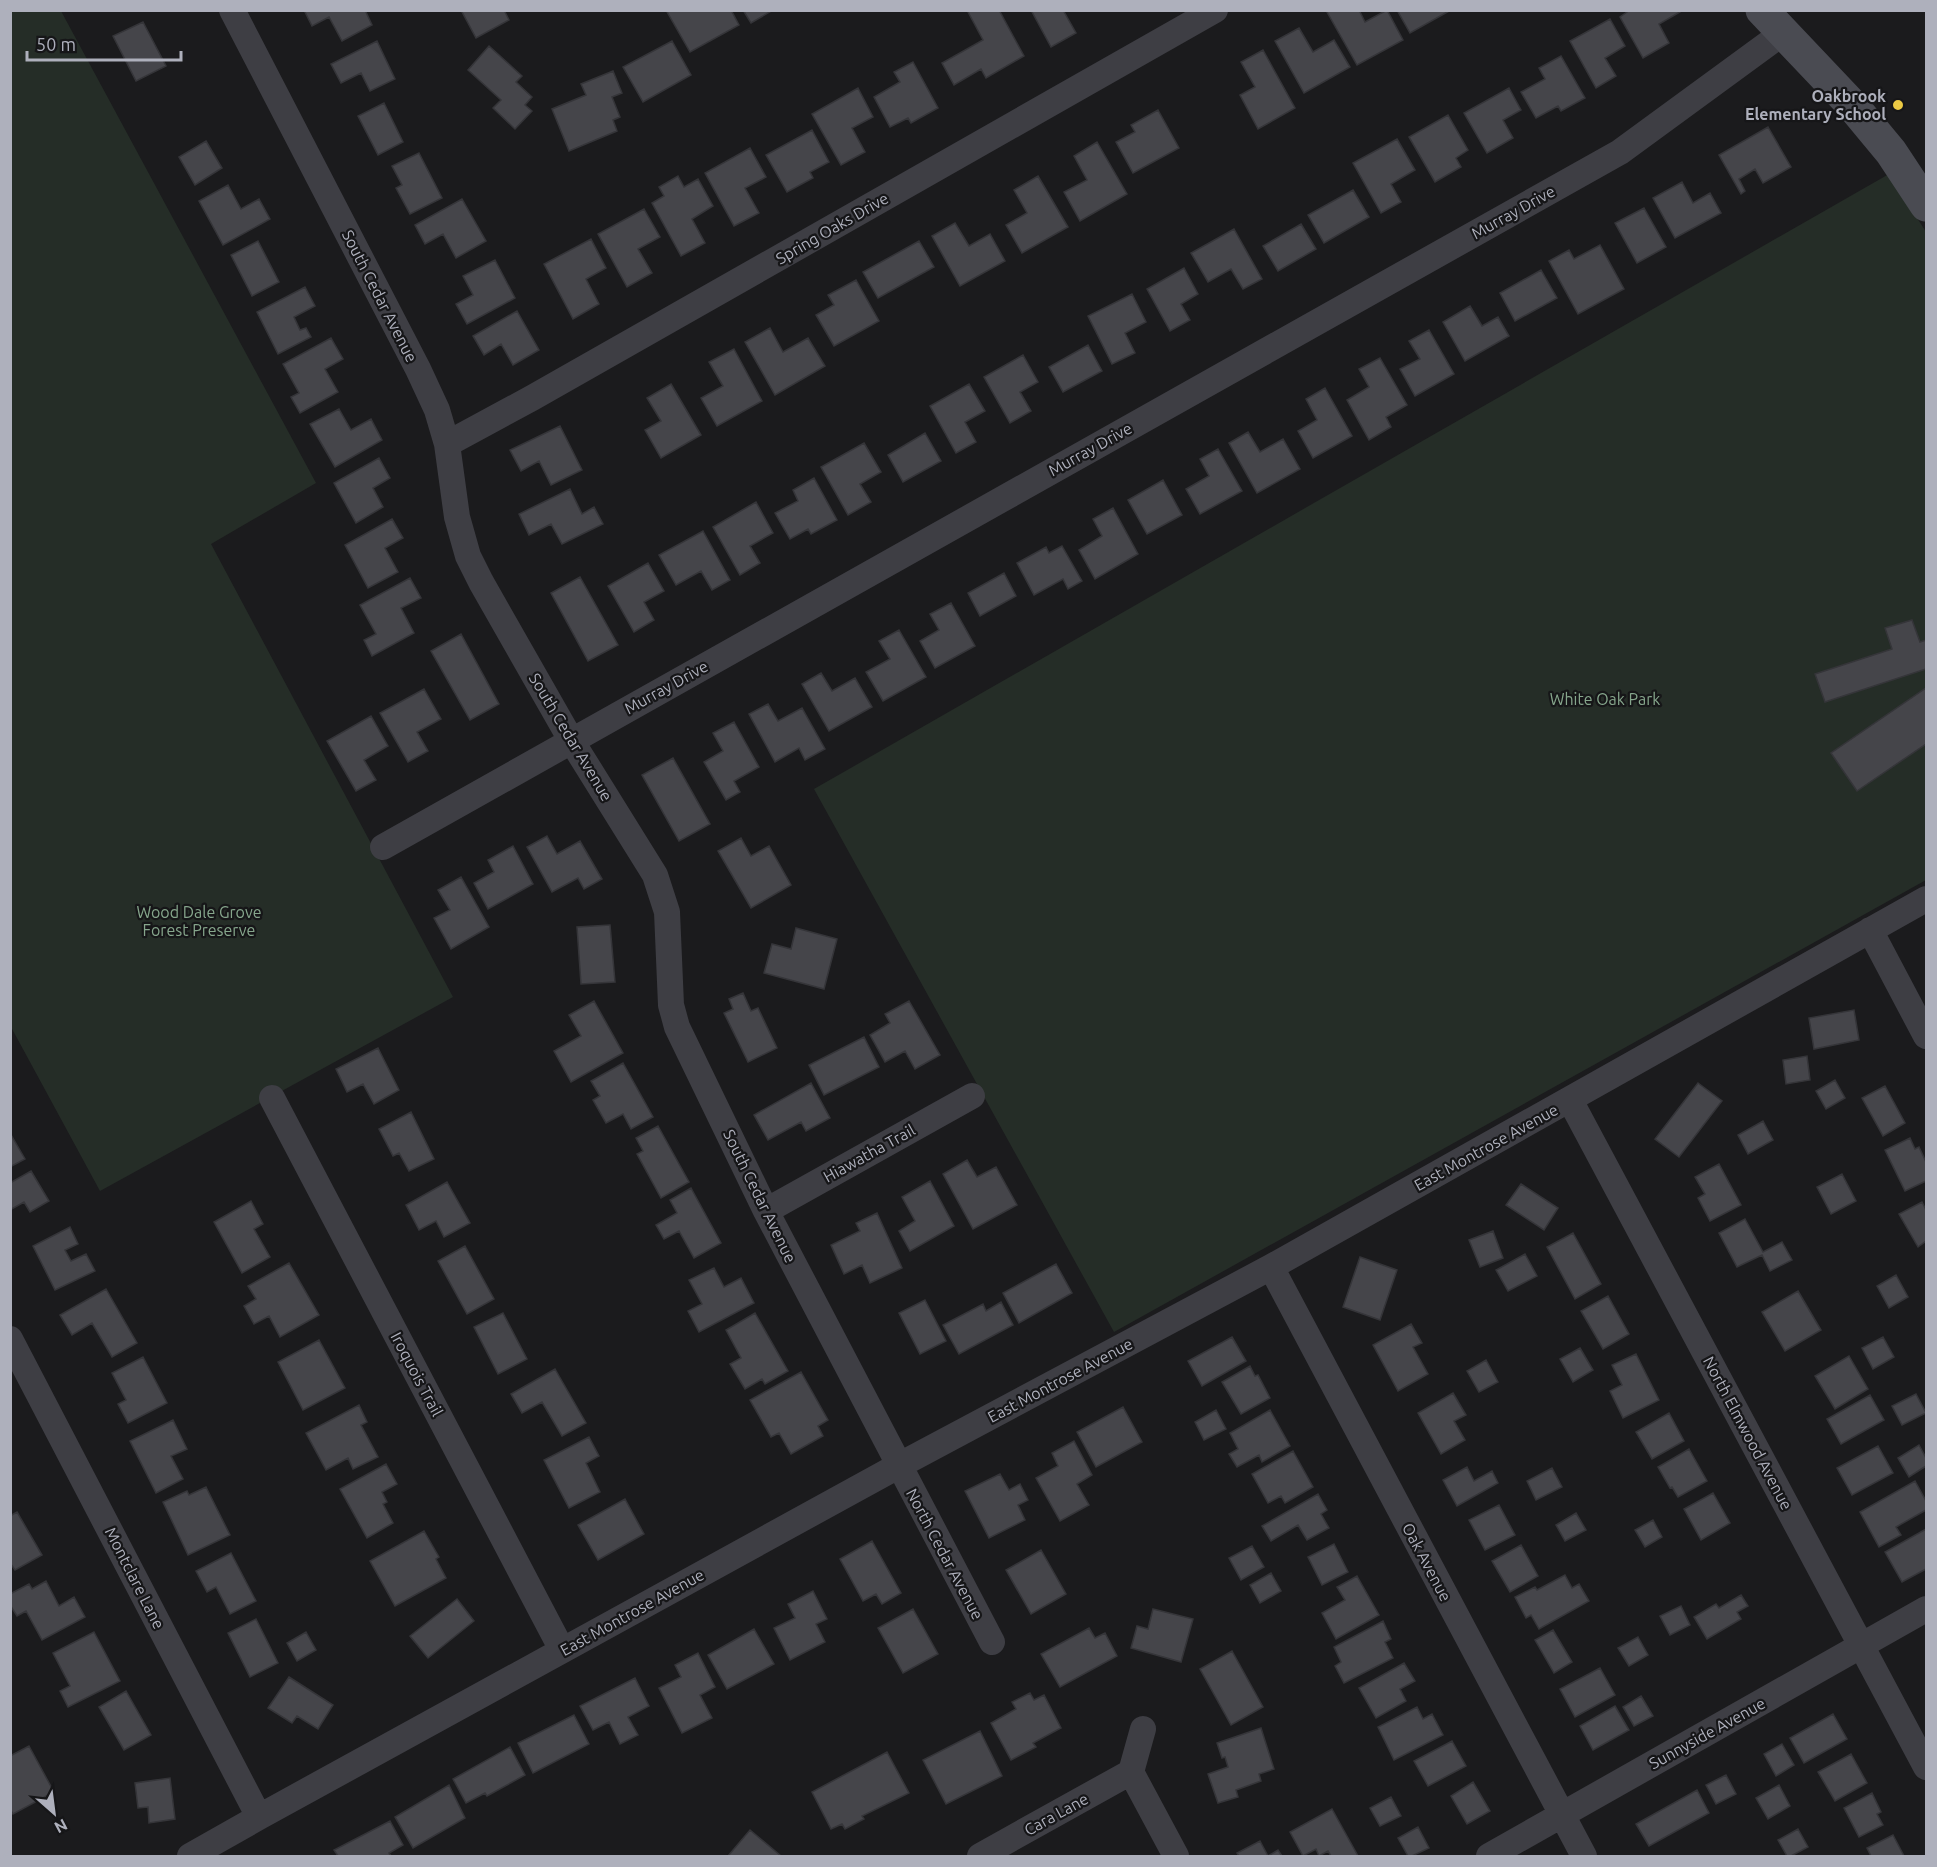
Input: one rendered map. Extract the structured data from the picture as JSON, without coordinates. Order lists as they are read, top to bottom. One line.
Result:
{"streets":{"street":["Murray Drive","Spring Oaks Drive","South Cedar Avenue","East Montrose Avenue","Hiawatha Trail","Iroquois Trail","North Elmwood Avenue","North Cedar Avenue","Oak Avenue","Montclare Lane","Sunnyside Avenue","Cara Lane"]},"crossings":[["Murray Drive","South Cedar Avenue"],["Spring Oaks Drive","South Cedar Avenue"],["South Cedar Avenue","East Montrose Avenue"],["South Cedar Avenue","Hiawatha Trail"],["South Cedar Avenue","North Cedar Avenue"],["East Montrose Avenue","Iroquois Trail"],["East Montrose Avenue","North Elmwood Avenue"],["East Montrose Avenue","North Cedar Avenue"],["East Montrose Avenue","Oak Avenue"],["East Montrose Avenue","Montclare Lane"],["North Elmwood Avenue","Sunnyside Avenue"],["Oak Avenue","Sunnyside Avenue"]],"parks":["White Oak Park","Wood Dale Grove Forest Preserve"],"places":["Oakbrook Elementary School"],"scale_bar":"50 m","north":"bottom right"}
